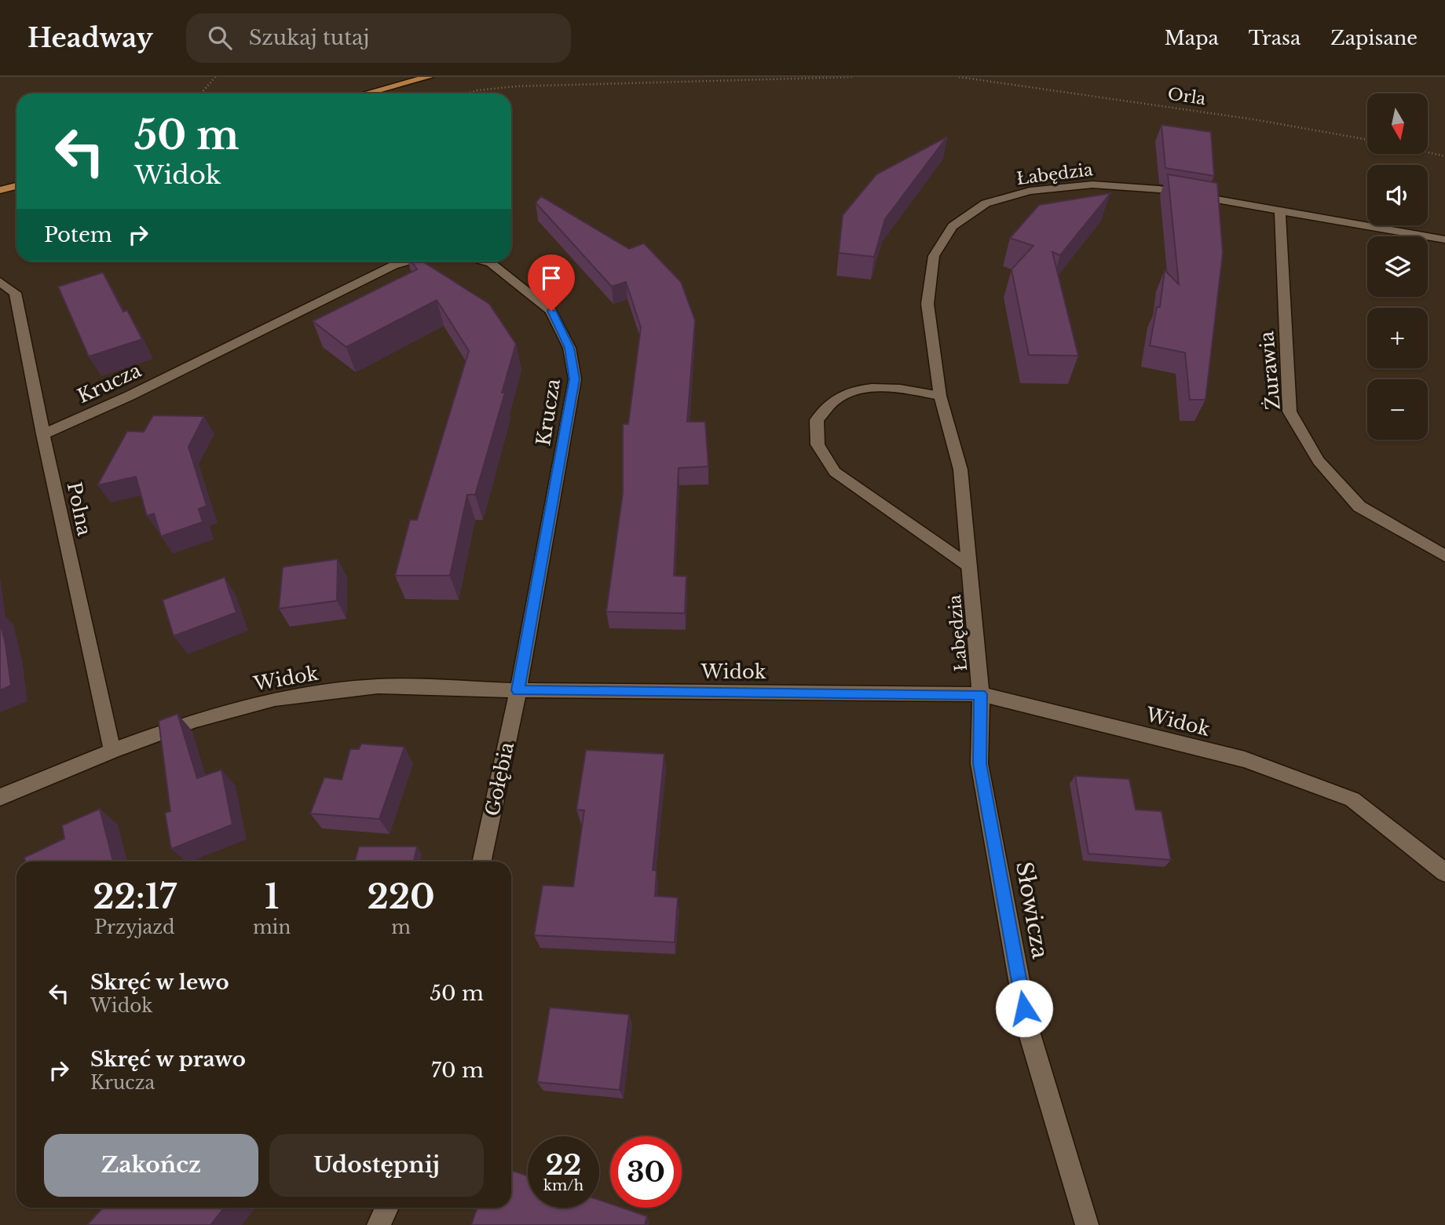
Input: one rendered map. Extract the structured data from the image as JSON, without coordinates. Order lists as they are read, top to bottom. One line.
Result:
{"streets":{"street":["Łabędzia","Żurawia","Krucza","Polna","Widok","Gołębia","Słowicza"],"path":["Orla"]},"crossings":[["Łabędzia","Żurawia"],["Łabędzia","Widok"],["Łabędzia","Słowicza"],["Krucza","Polna"],["Krucza","Widok"],["Krucza","Gołębia"],["Polna","Widok"],["Widok","Gołębia"],["Widok","Słowicza"]],"north":"bottom","page":{"header":"Headway","search":"Szukaj tutaj","nav":["Mapa","Trasa","Zapisane"],"map_buttons":["+","−"],"turn":["50 m","Widok"],"then":"Potem","eta":["22:17","Przyjazd","1","min","220","m"],"list":[{"name":"Skręć w lewo","note":"Widok","value":"50 m"},{"name":"Skręć w prawo","note":"Krucza","value":"70 m"}],"buttons":["Zakończ","Udostępnij"],"speed":"22 km/h","limit":"30"}}
